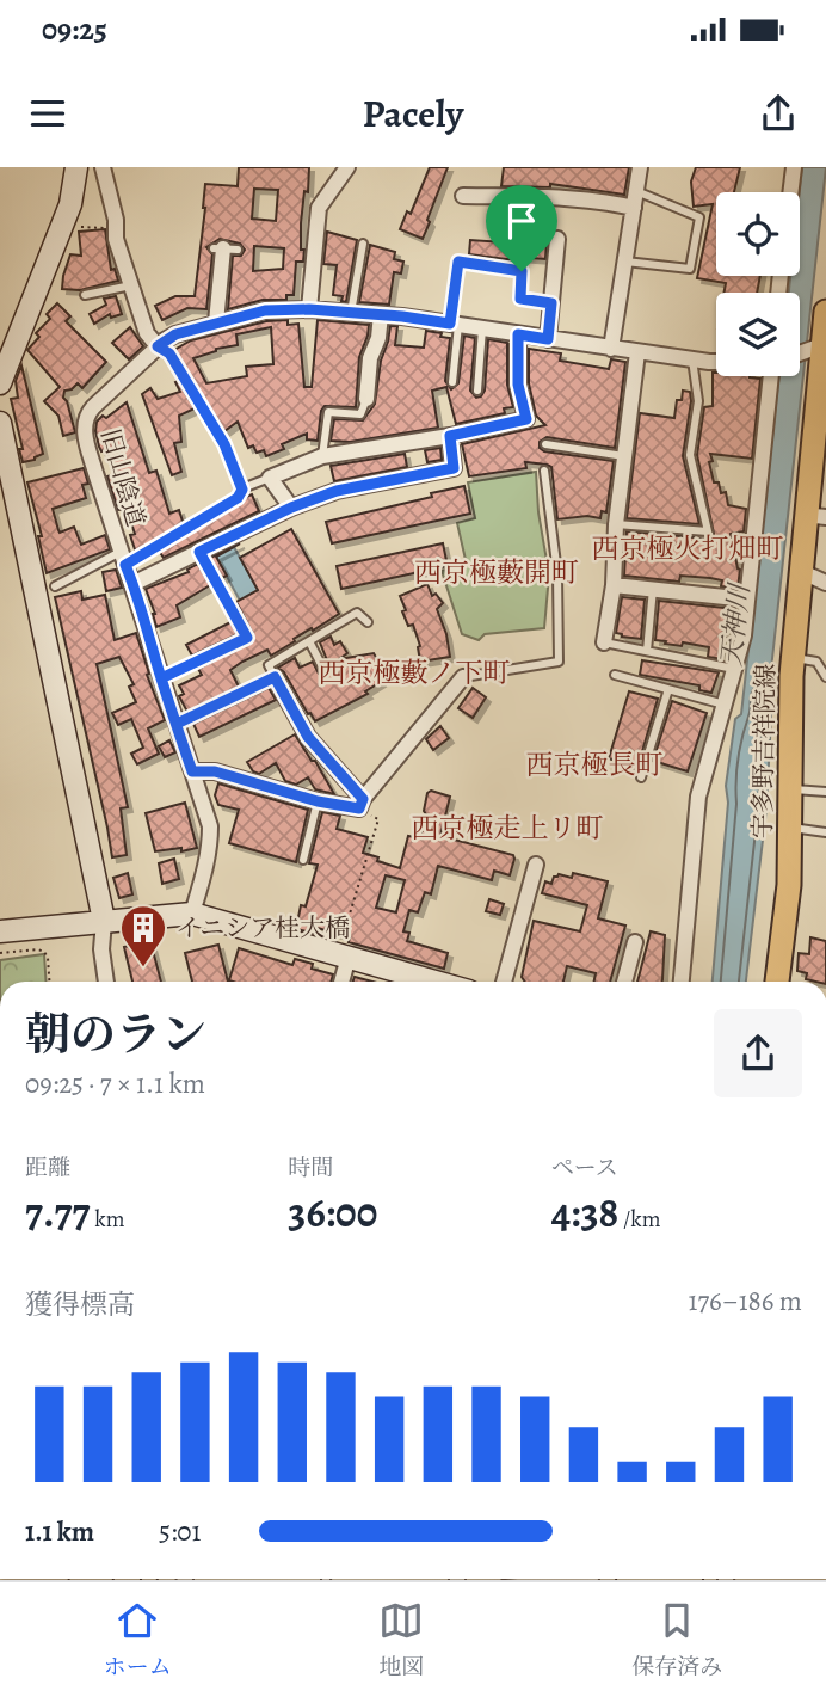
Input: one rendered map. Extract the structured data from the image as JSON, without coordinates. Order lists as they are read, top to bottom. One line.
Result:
{"streets":{"main road":["宇多野吉祥院線"],"street":["旧山陰道"]},"crossings":[["旧山陰道","宇多野吉祥院線"]],"districts":["西京極火打畑町","西京極藪開町","西京極藪ノ下町","西京極長町","西京極走上リ町"],"water":["天神川"],"places":{"building":["イニシア桂大橋"]},"page":{"status":"09:25","header":"Pacely","heading":["朝のラン","09:25 · 7 × 1.1 km"],"stats":[["距離","7.77 km"],["時間","36:00"],["ペース","4:38 /km"]],"chart":["獲得標高","176–186 m"],"list":[{"name":"1.1 km","note":"5:01"}],"tabs":["ホーム","地図","保存済み"]}}
